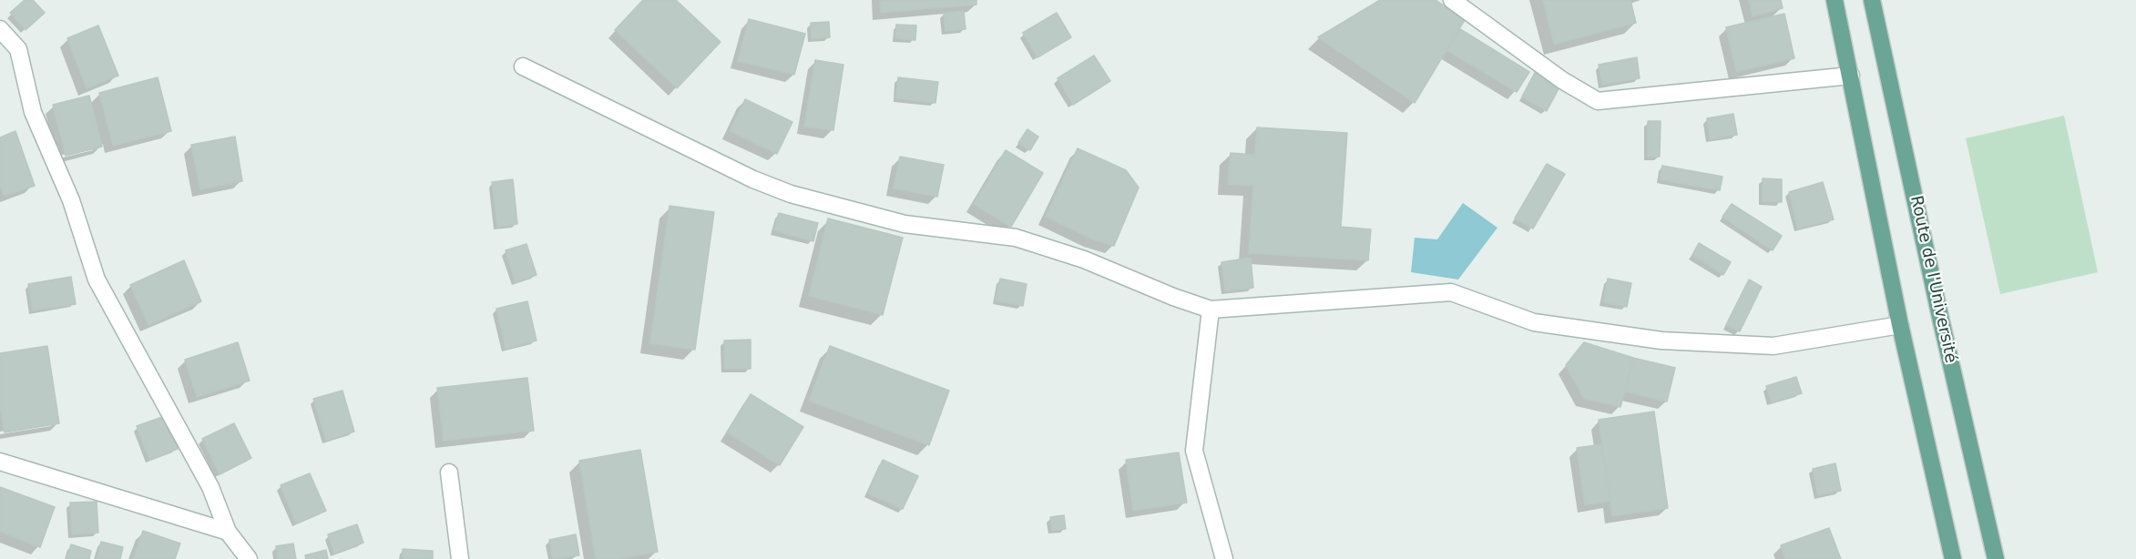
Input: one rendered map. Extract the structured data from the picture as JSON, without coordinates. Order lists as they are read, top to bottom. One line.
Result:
{"streets":{"main road":["Route de l'Université"]}}
